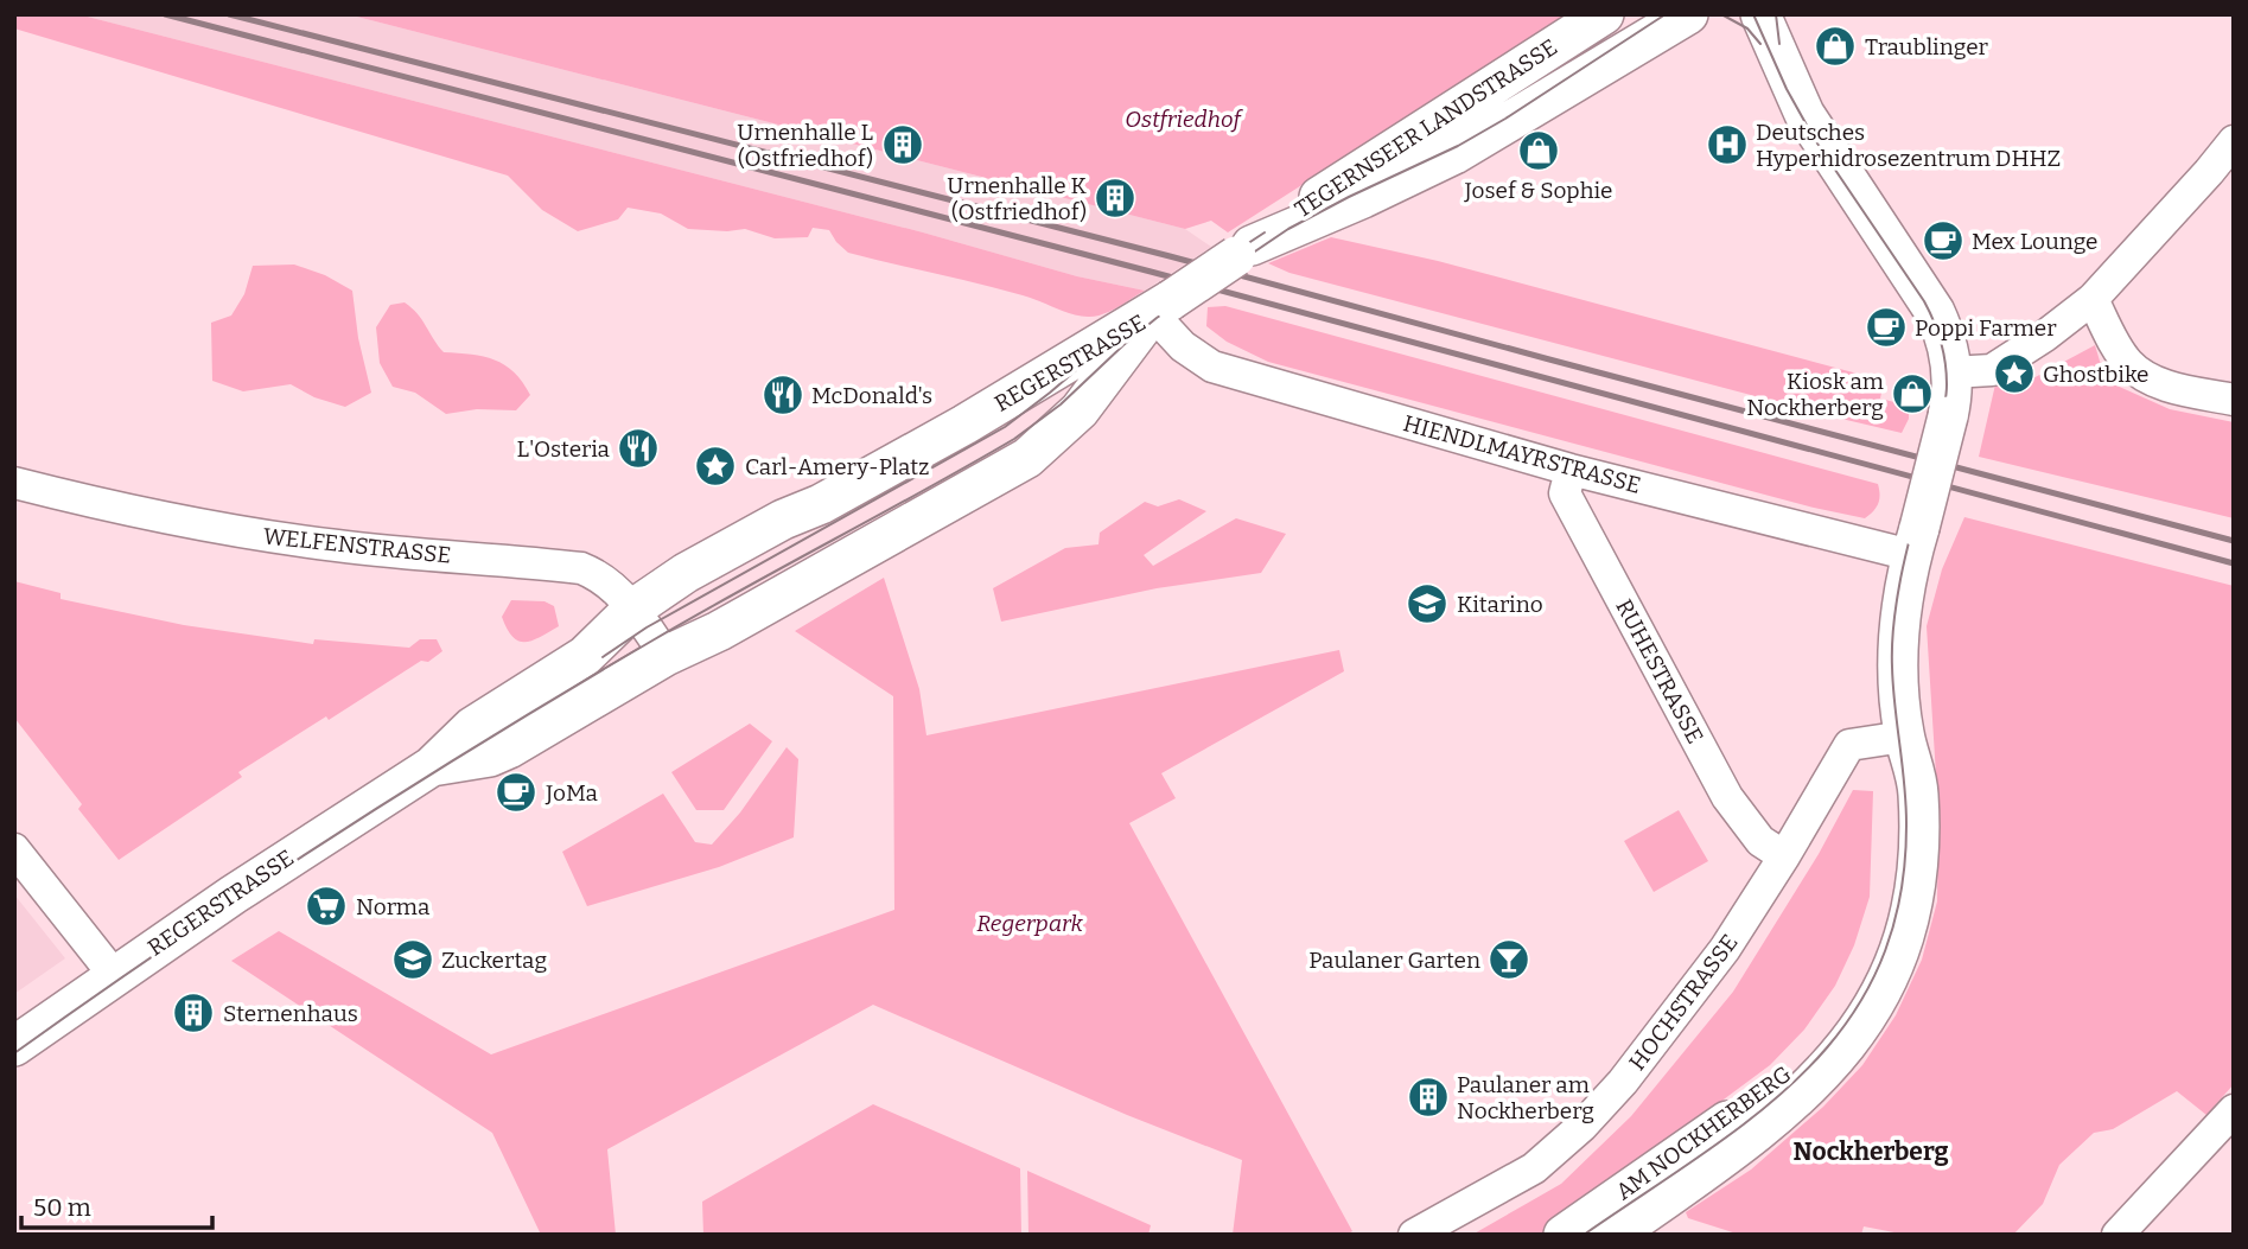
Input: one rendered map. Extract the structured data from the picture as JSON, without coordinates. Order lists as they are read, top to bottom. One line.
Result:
{"streets":{"main road":["TEGERNSEER LANDSTRASSE","REGERSTRASSE","AM NOCKHERBERG"],"street":["HIENDLMAYRSTRASSE","WELFENSTRASSE","RUHESTRASSE","HOCHSTRASSE"]},"crossings":[["TEGERNSEER LANDSTRASSE","REGERSTRASSE"],["TEGERNSEER LANDSTRASSE","HIENDLMAYRSTRASSE"],["REGERSTRASSE","HIENDLMAYRSTRASSE"],["REGERSTRASSE","WELFENSTRASSE"],["HIENDLMAYRSTRASSE","RUHESTRASSE"],["HIENDLMAYRSTRASSE","AM NOCKHERBERG"],["RUHESTRASSE","HOCHSTRASSE"],["HOCHSTRASSE","AM NOCKHERBERG"]],"districts":["Nockherberg"],"parks":["Ostfriedhof","Regerpark"],"places":{"shop":["Traublinger","Josef & Sophie","Kiosk am Nockherberg"],"building":["Urnenhalle L (Ostfriedhof)","Urnenhalle K (Ostfriedhof)","Sternenhaus","Paulaner am Nockherberg"],"hospital":["Deutsches Hyperhidrosezentrum DHHZ"],"cafe":["Mex Lounge","Poppi Farmer","JoMa"],"place":["Ghostbike","Carl-Amery-Platz"],"restaurant":["McDonald's","L'Osteria"],"school or university":["Kitarino","Zuckertag"],"supermarket":["Norma"],"bar":["Paulaner Garten"]},"scale_bar":"50 m"}
